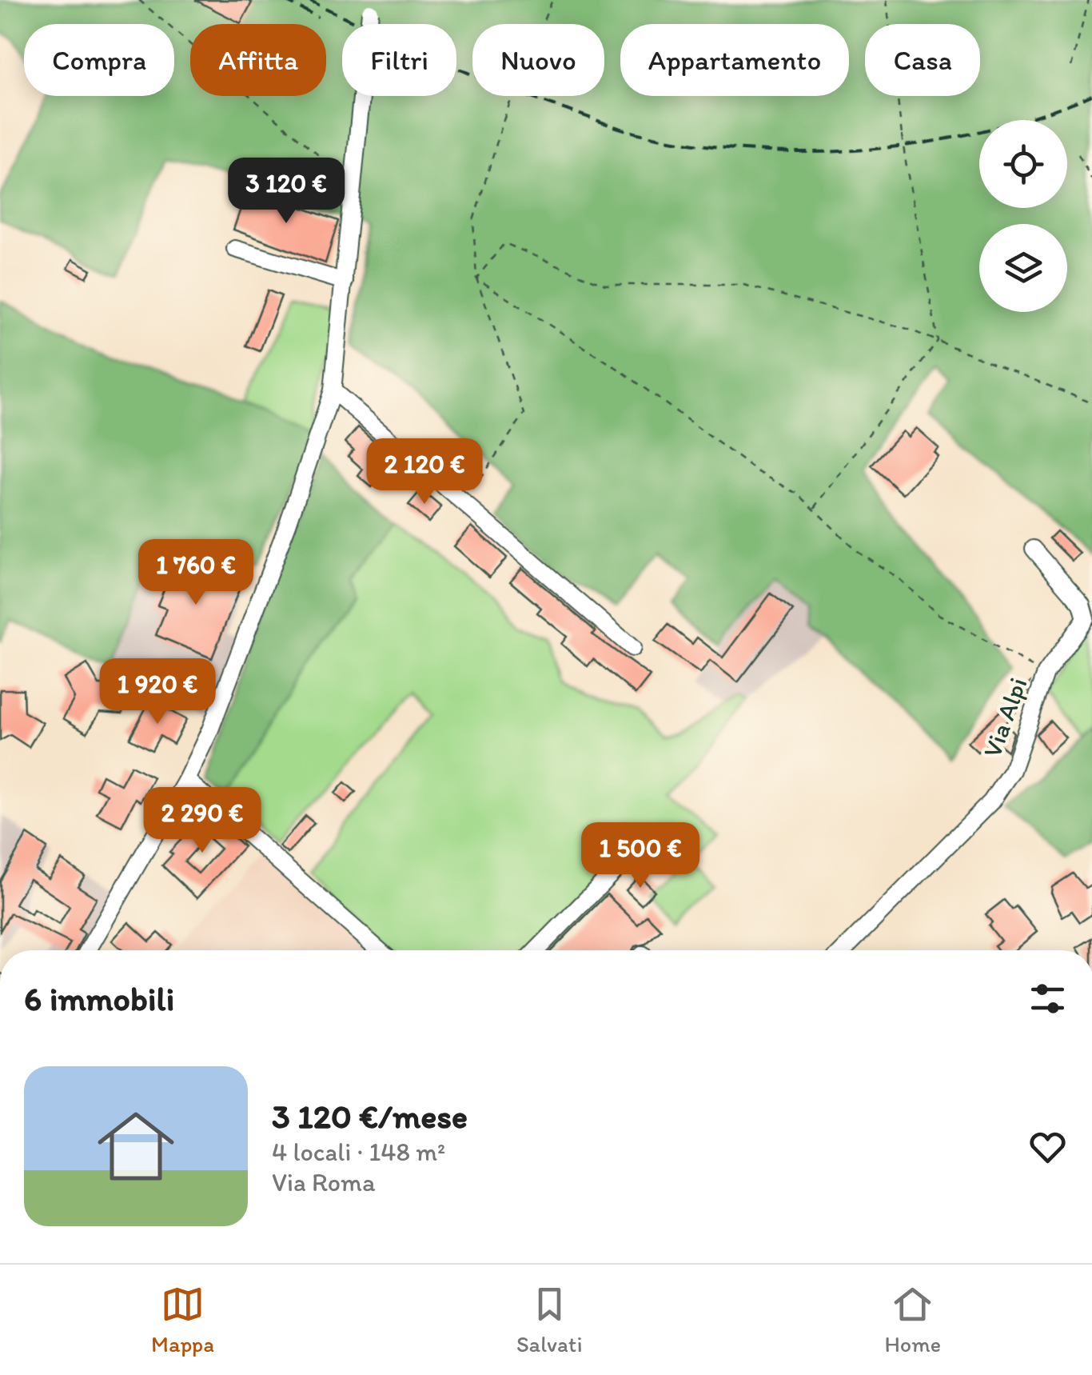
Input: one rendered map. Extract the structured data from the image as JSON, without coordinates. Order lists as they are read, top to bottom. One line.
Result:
{"streets":{"street":["Via Alpi"]},"page":{"chip":["Compra","Affitta","Filtri","Nuovo","Appartamento","Casa"],"price":["3 120 €","2 120 €","1 760 €","1 920 €","2 290 €","1 500 €"],"heading":"6 immobili","list":[{"name":"3 120 €/mese","note":"4 locali · 148 m² · Via Roma"}],"tabs":["Mappa","Salvati","Home"]}}
